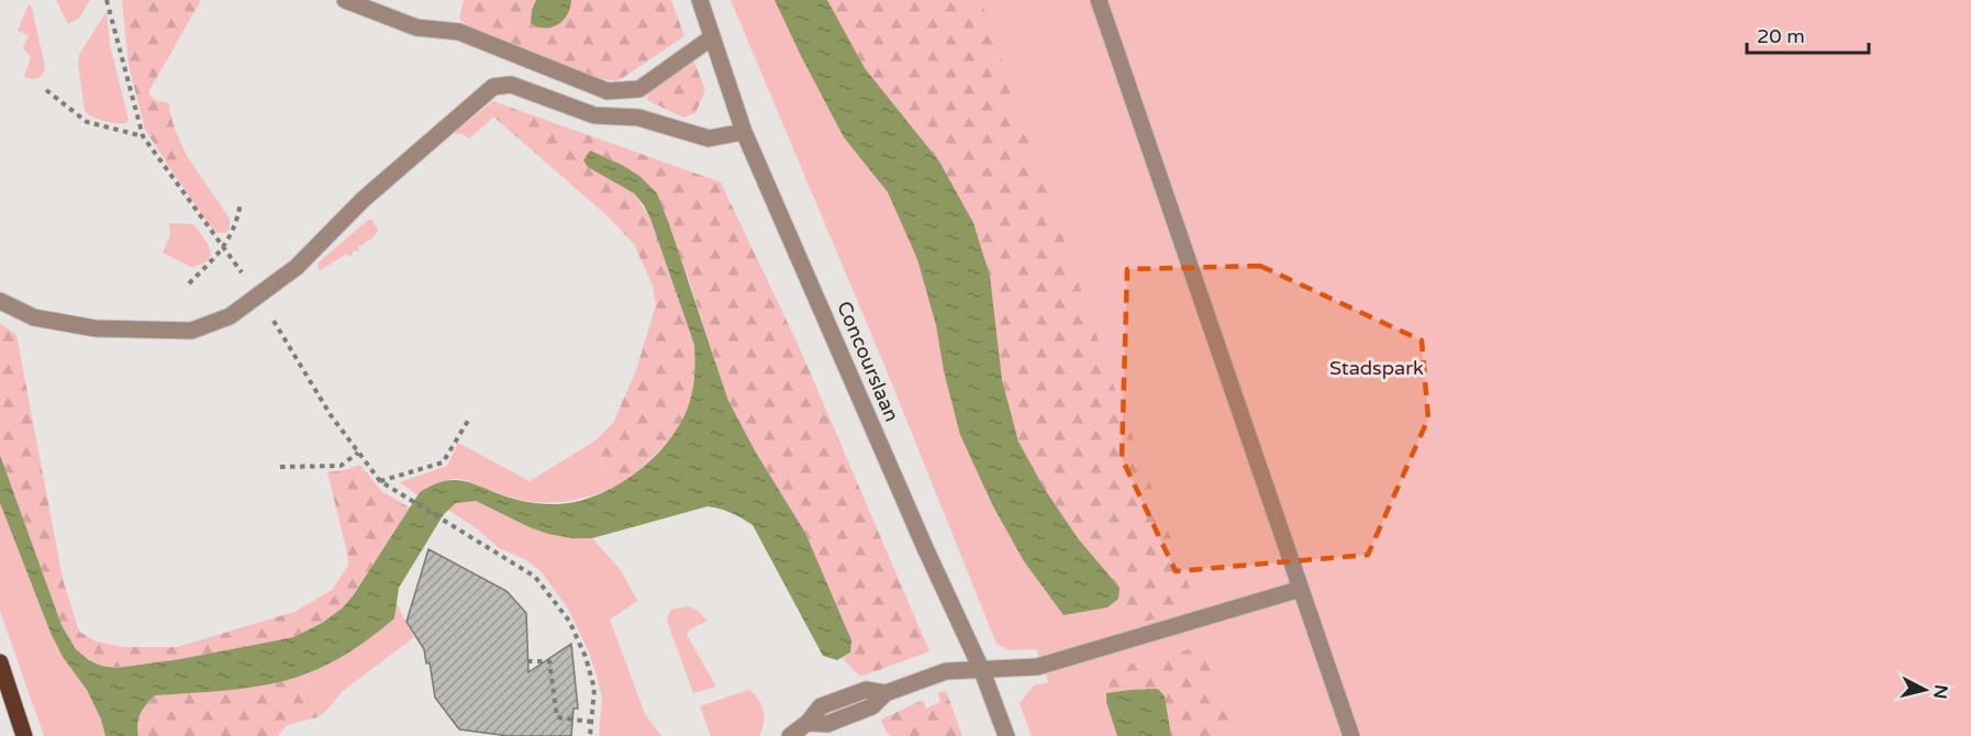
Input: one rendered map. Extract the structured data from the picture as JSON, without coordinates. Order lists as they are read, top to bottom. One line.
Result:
{"streets":{"street":["Concourslaan"]},"parks":["Stadspark"],"scale_bar":"20 m","north":"right"}
